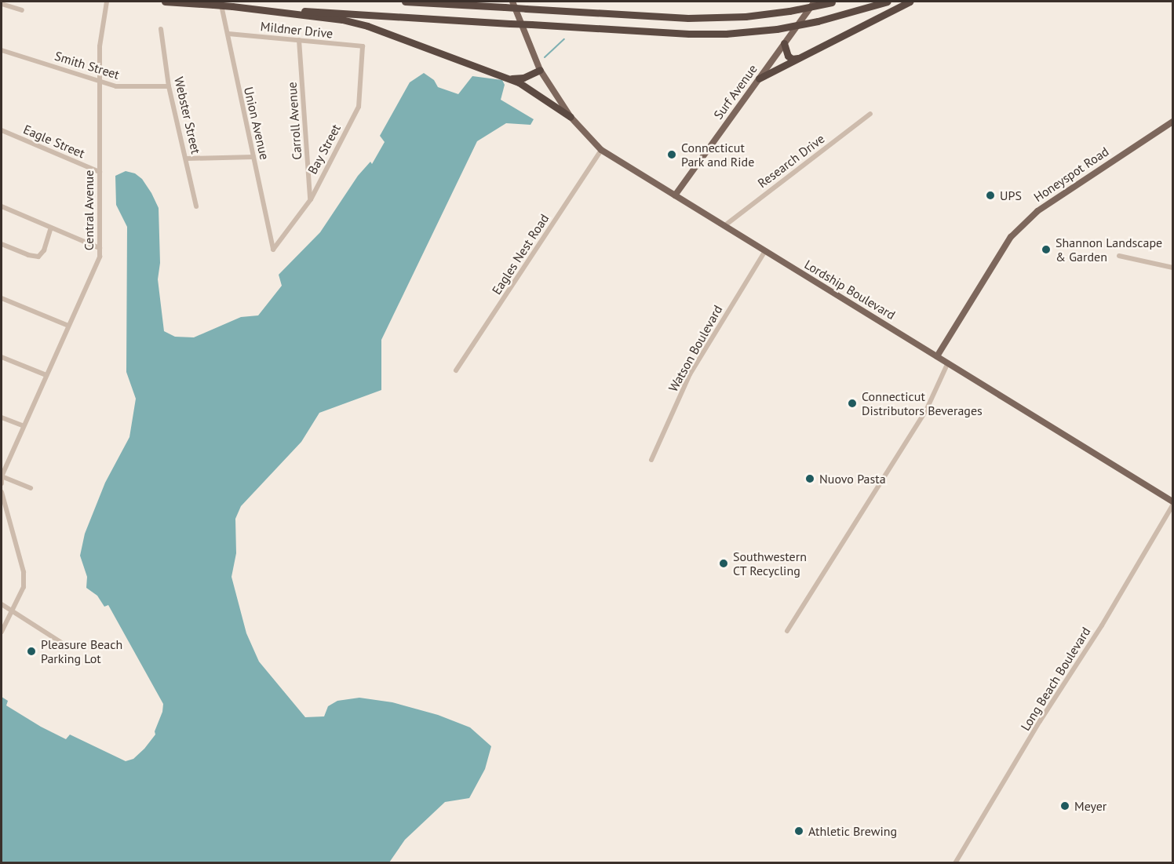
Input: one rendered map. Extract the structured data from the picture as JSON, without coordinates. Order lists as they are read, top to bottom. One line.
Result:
{"streets":{"main road":["Surf Avenue","Honeyspot Road","Lordship Boulevard"],"street":["Mildner Drive","Smith Street","Webster Street","Carroll Avenue","Union Avenue","Eagle Street","Bay Street","Research Drive","Central Avenue","Eagles Nest Road","Watson Boulevard","Long Beach Boulevard"]},"crossings":[["Mildner Drive","Carroll Avenue"],["Mildner Drive","Union Avenue"],["Mildner Drive","Bay Street"],["Smith Street","Webster Street"],["Smith Street","Central Avenue"],["Surf Avenue","Lordship Boulevard"],["Carroll Avenue","Bay Street"],["Union Avenue","Bay Street"],["Eagle Street","Central Avenue"],["Research Drive","Lordship Boulevard"],["Honeyspot Road","Lordship Boulevard"],["Eagles Nest Road","Lordship Boulevard"],["Lordship Boulevard","Watson Boulevard"]],"places":["Connecticut Park and Ride","UPS","Shannon Landscape & Garden","Connecticut Distributors Beverages","Nuovo Pasta","Southwestern CT Recycling","Pleasure Beach Parking Lot","Meyer","Athletic Brewing"]}
